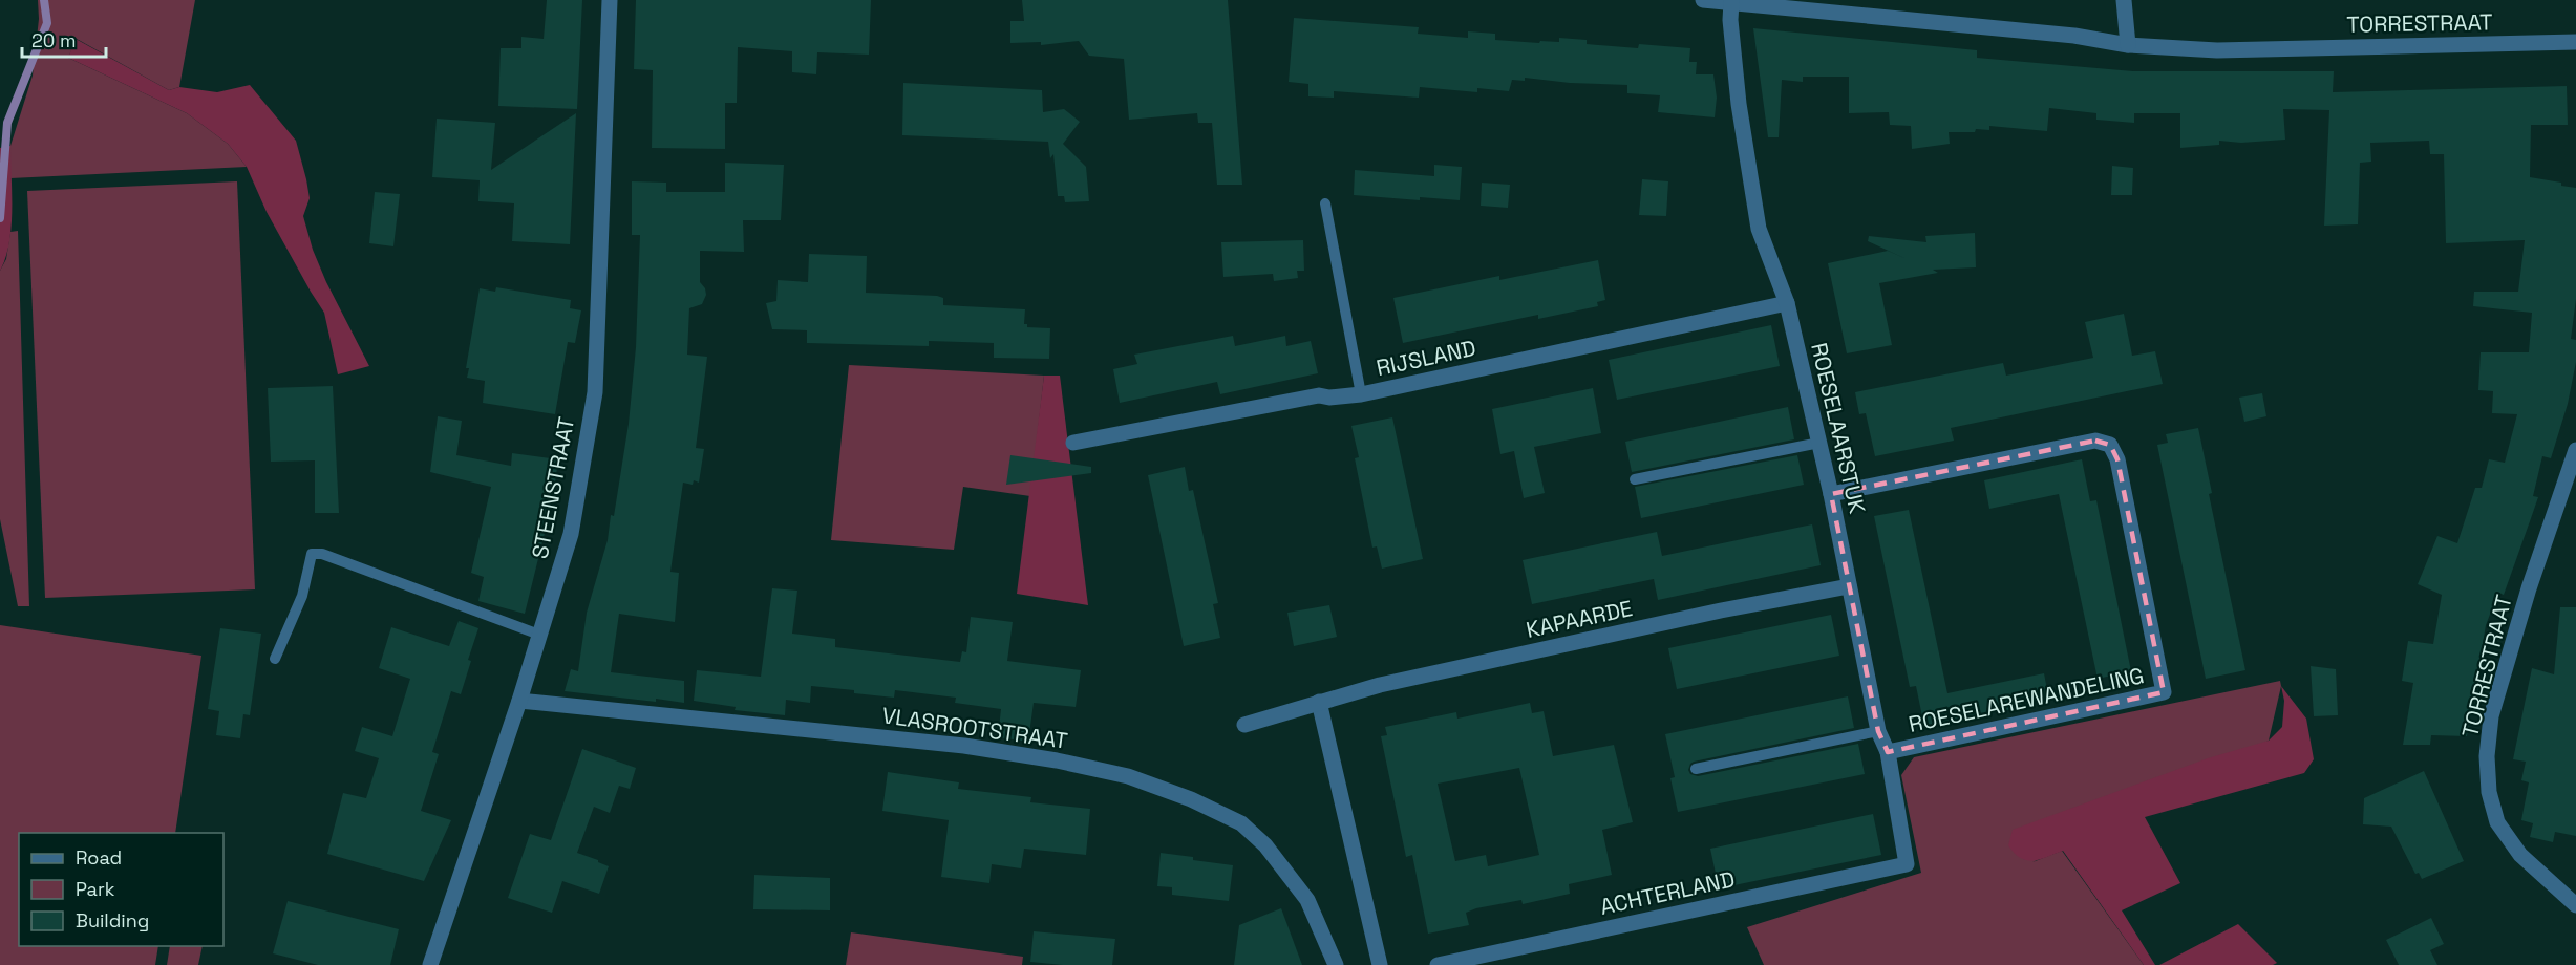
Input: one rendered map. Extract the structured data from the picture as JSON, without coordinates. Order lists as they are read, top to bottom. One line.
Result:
{"streets":{"street":["TORRESTRAAT","RIJSLAND","ROESELAARSTUK","STEENSTRAAT","KAPAARDE","ROESELAREWANDELING","VLASROOTSTRAAT","ACHTERLAND"]},"crossings":[["TORRESTRAAT","ROESELAARSTUK"],["RIJSLAND","ROESELAARSTUK"],["ROESELAARSTUK","KAPAARDE"],["ROESELAARSTUK","ROESELAREWANDELING"],["ROESELAARSTUK","ACHTERLAND"],["STEENSTRAAT","VLASROOTSTRAAT"]],"legend":["Road","Park","Building"],"scale_bar":"20 m"}
